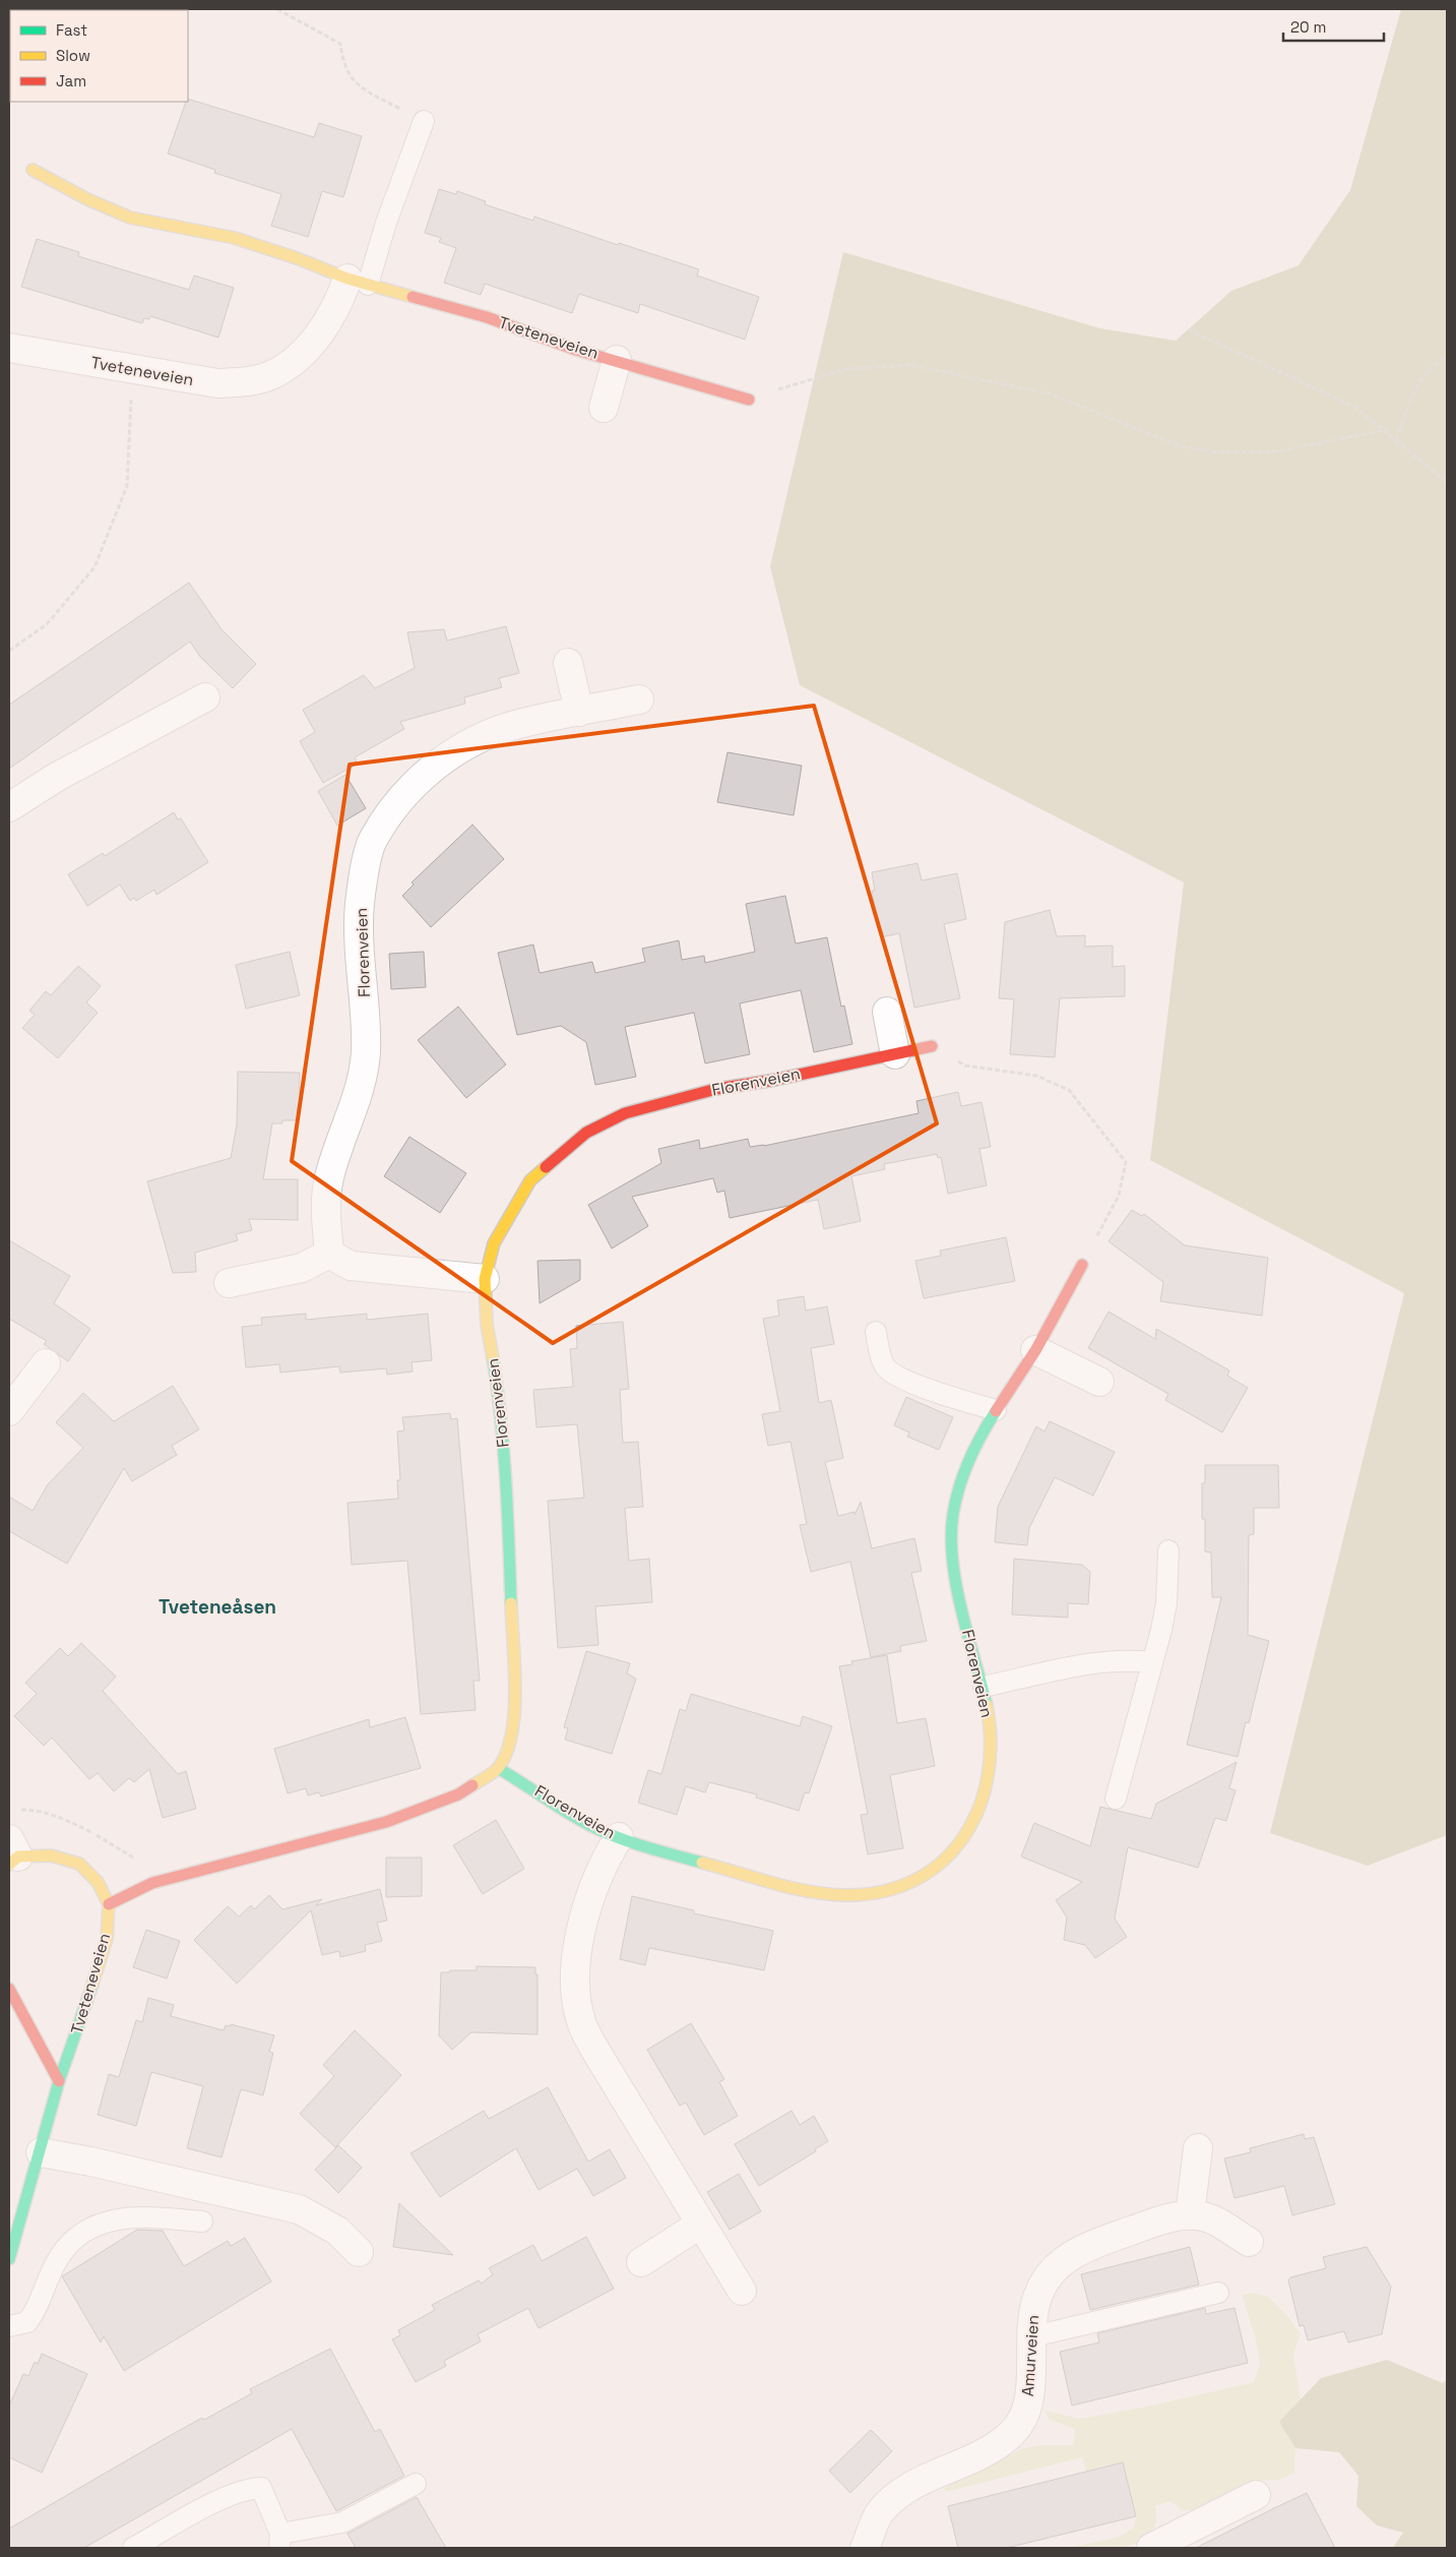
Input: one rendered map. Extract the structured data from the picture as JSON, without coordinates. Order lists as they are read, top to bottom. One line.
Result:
{"streets":{"street":["Tveteneveien","Florenveien","Amurveien"]},"districts":["Tveteneåsen"],"legend":["Fast","Slow","Jam"],"scale_bar":"20 m"}
